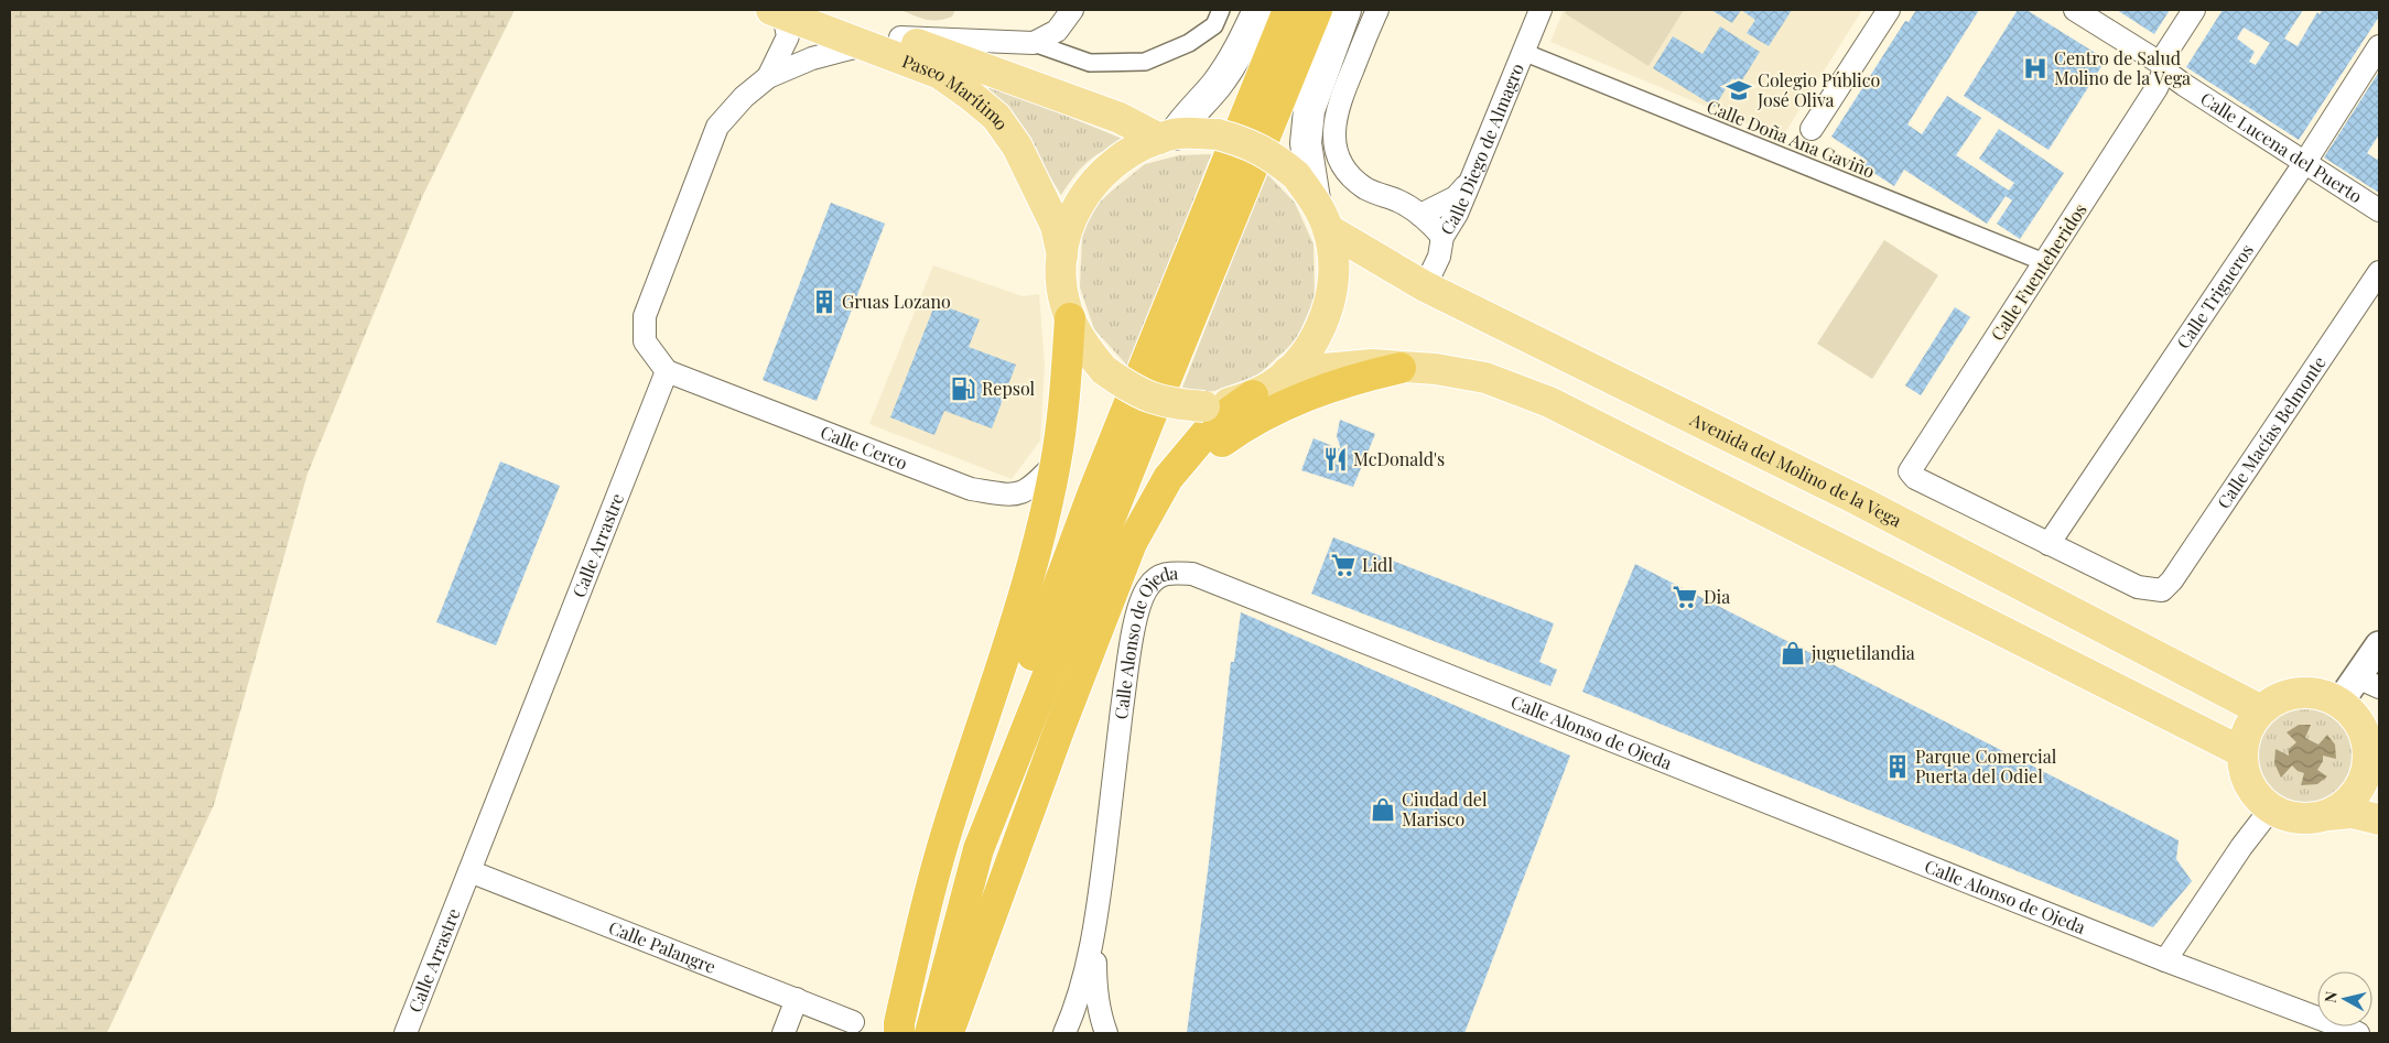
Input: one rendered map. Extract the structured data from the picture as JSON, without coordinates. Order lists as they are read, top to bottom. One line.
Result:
{"streets":{"main road":["Paseo Marítimo","Avenida del Molino de la Vega"],"street":["Calle Doña Ana Gaviño","Calle Diego de Almagro","Calle Lucena del Puerto","Calle Fuenteheridos","Calle Trigueros","Calle Macías Belmonte","Calle Cerco","Calle Arrastre","Calle Alonso de Ojeda","Calle Palangre"]},"crossings":[["Calle Doña Ana Gaviño","Calle Diego de Almagro"],["Calle Doña Ana Gaviño","Calle Fuenteheridos"],["Calle Diego de Almagro","Avenida del Molino de la Vega"],["Calle Lucena del Puerto","Calle Fuenteheridos"],["Calle Lucena del Puerto","Calle Trigueros"],["Calle Fuenteheridos","Calle Trigueros"],["Calle Fuenteheridos","Calle Macías Belmonte"],["Calle Trigueros","Calle Macías Belmonte"],["Calle Cerco","Calle Arrastre"],["Calle Arrastre","Calle Palangre"]],"places":{"hospital":["Centro de Salud Molino de la Vega"],"school or university":["Colegio Público José Oliva"],"building":["Gruas Lozano","Parque Comercial Puerta del Odiel"],"fuel station":["Repsol"],"restaurant":["McDonald's"],"supermarket":["Lidl","Dia"],"shop":["juguetilandia","Ciudad del Marisco"]},"north":"left"}
